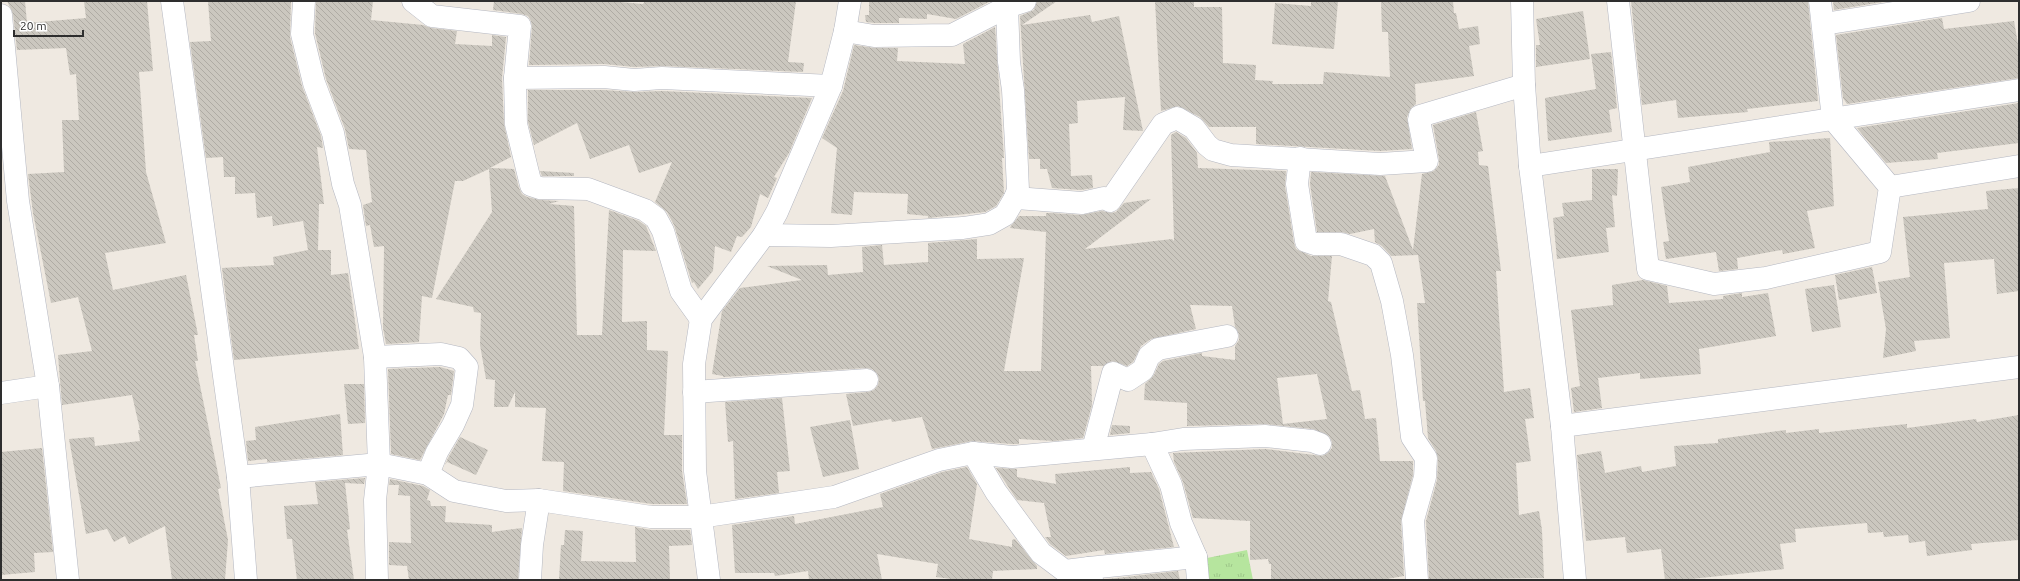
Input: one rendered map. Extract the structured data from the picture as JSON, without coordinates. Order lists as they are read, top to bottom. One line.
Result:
{"scale_bar":"20 m"}
